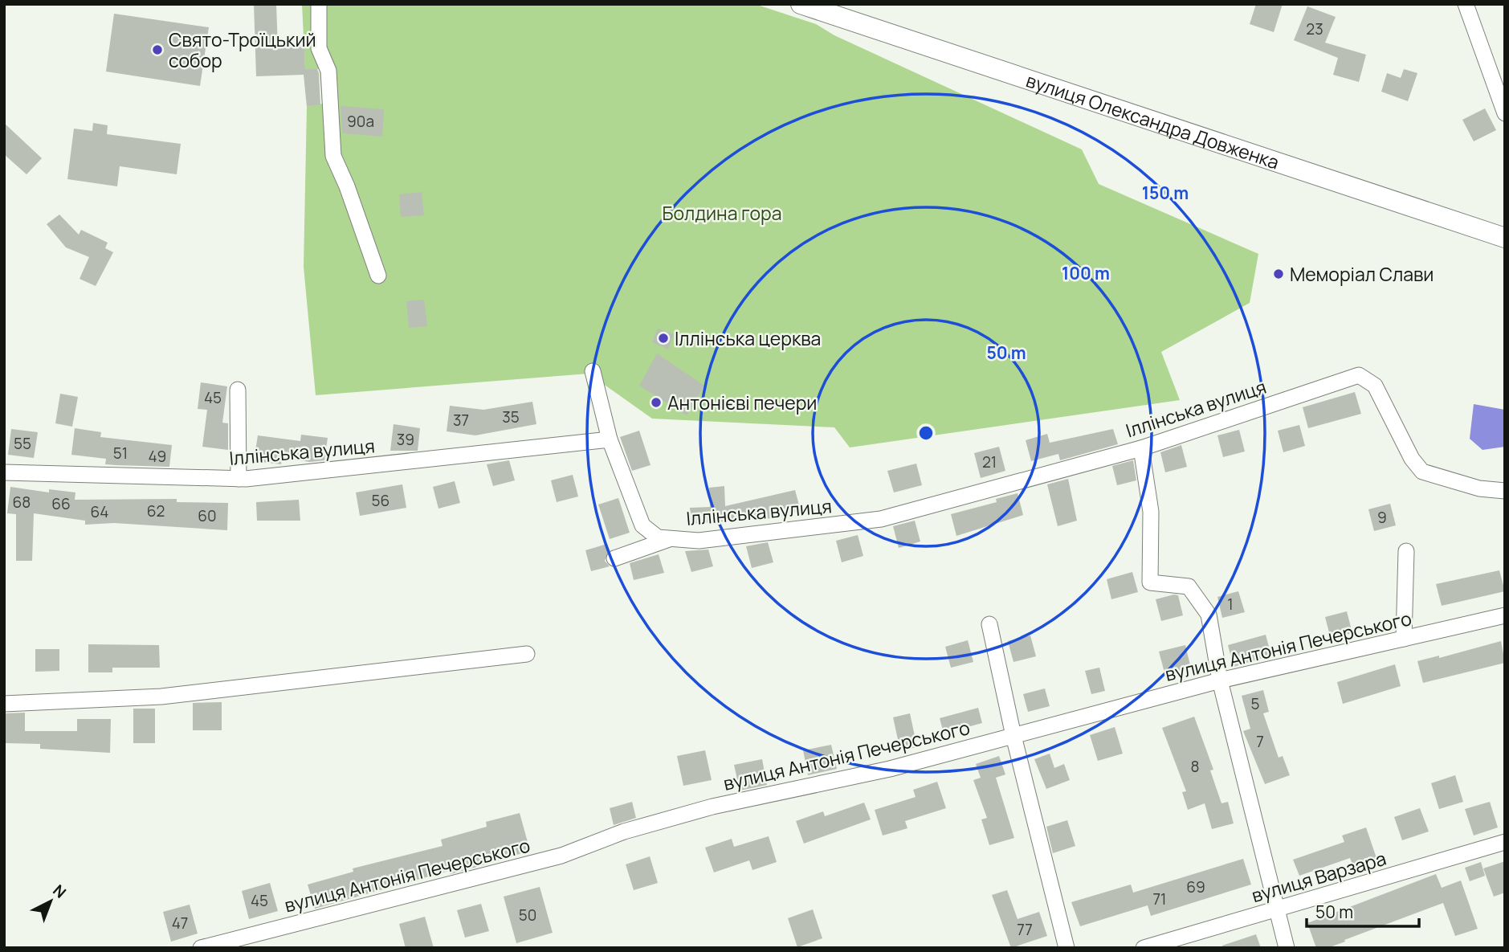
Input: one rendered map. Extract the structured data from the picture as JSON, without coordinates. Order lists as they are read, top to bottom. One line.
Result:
{"streets":{"main road":["вулиця Олександра Довженка"],"street":["Іллінська вулиця","вулиця Антонія Печерського","вулиця Варзара"]},"parks":["Болдина гора"],"places":["Свято-Троїцький собор","Меморіал Слави","Іллінська церква","Антонієві печери"],"house_numbers":["23","90а","45","35","37","39","55","51","49","21","56","68","66","62","64","60","9","1","5","7","8","69","71","45","50","47","77"],"scale_bar":"50 m","north":"top right","rings":["150 m","100 m","50 m"]}
